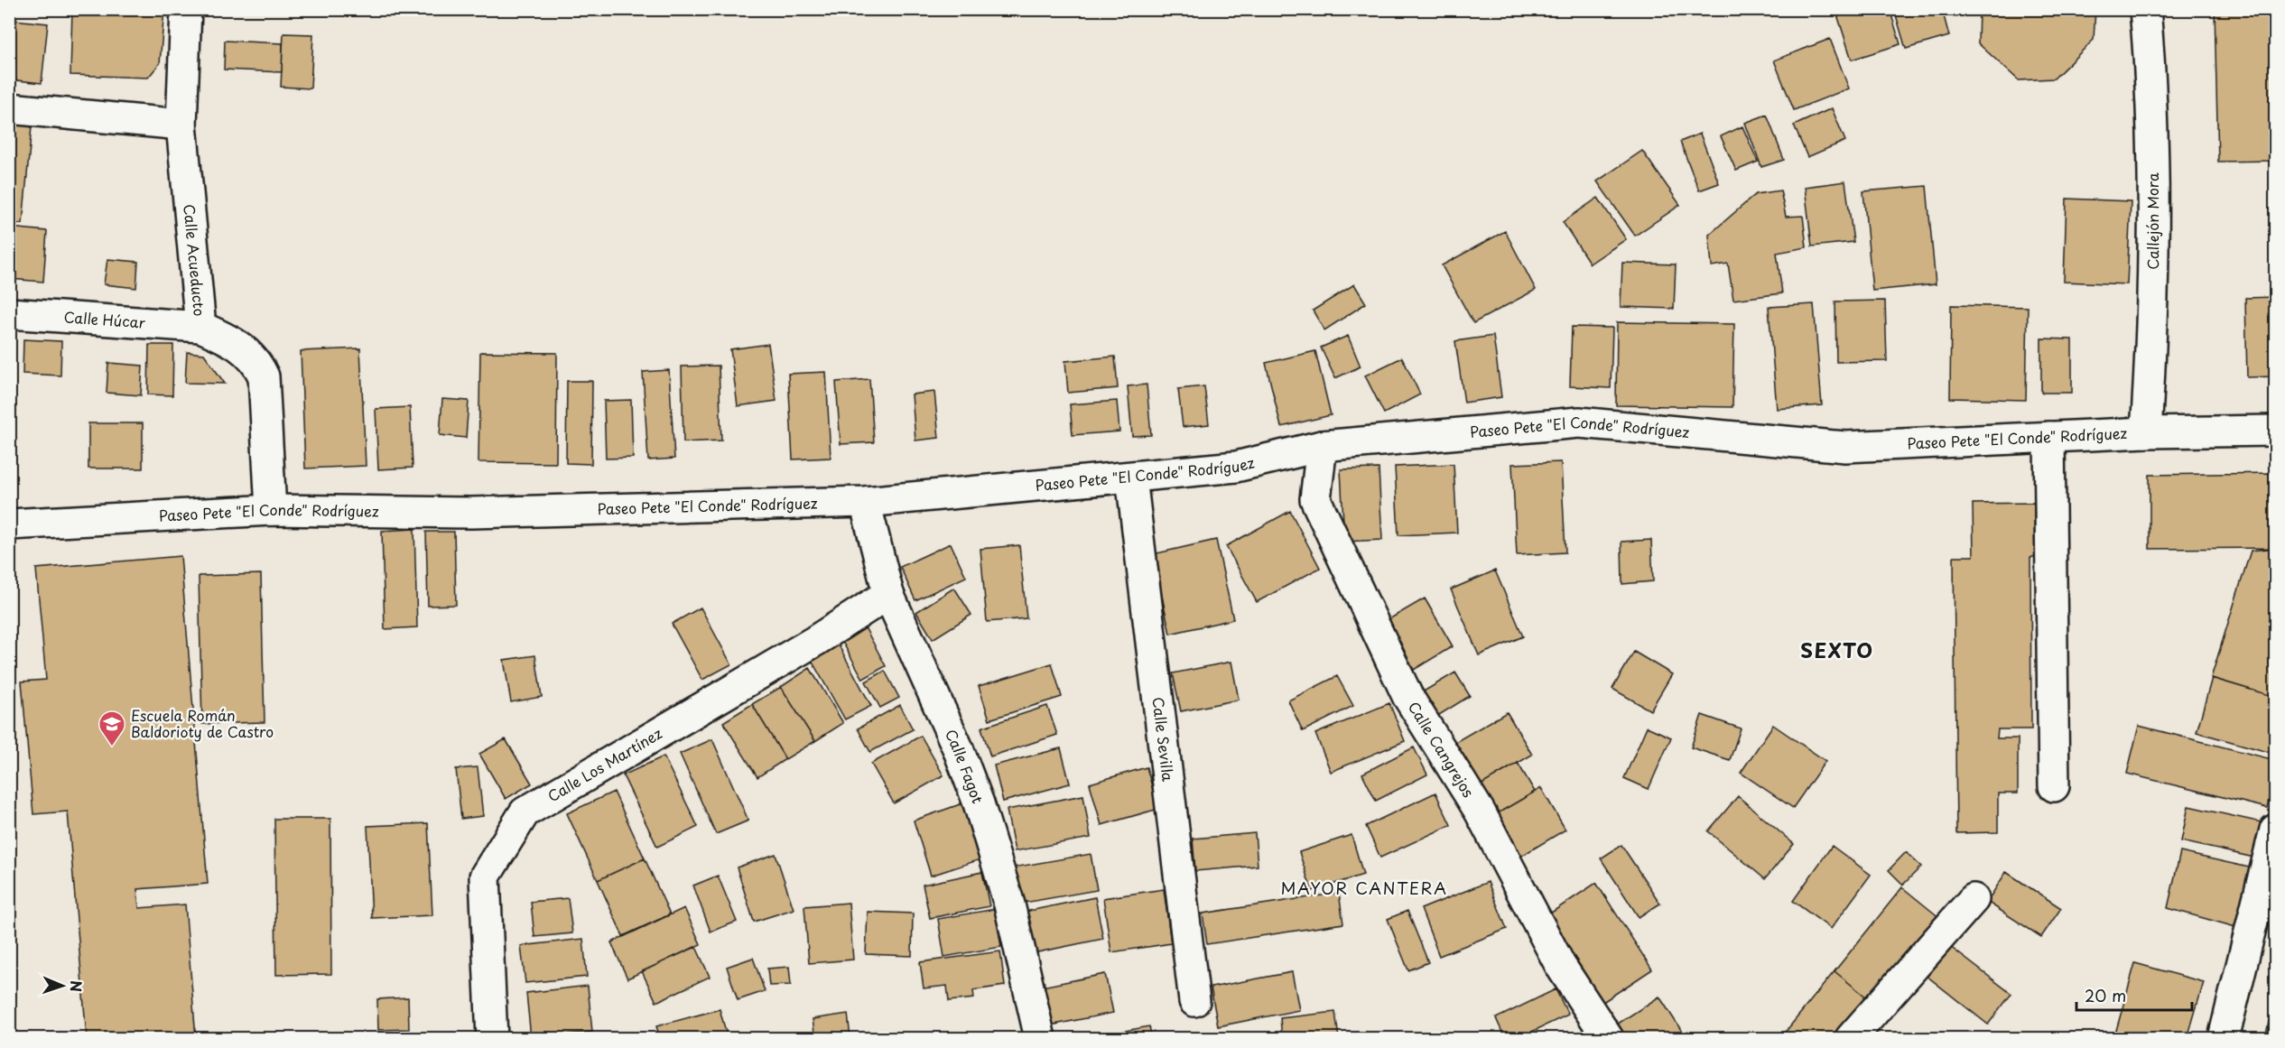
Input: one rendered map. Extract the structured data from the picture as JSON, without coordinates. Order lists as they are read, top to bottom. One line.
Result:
{"streets":{"street":["Callejón Mora","Calle Acueducto","Calle Húcar","Paseo Pete \"El Conde\" Rodríguez","Calle Sevilla","Calle Cangrejos","Calle Los Martínez","Calle Fagot"]},"crossings":[["Callejón Mora","Paseo Pete \"El Conde\" Rodríguez"],["Calle Acueducto","Calle Húcar"],["Calle Acueducto","Paseo Pete \"El Conde\" Rodríguez"],["Paseo Pete \"El Conde\" Rodríguez","Calle Sevilla"],["Paseo Pete \"El Conde\" Rodríguez","Calle Cangrejos"],["Paseo Pete \"El Conde\" Rodríguez","Calle Fagot"],["Calle Los Martínez","Calle Fagot"]],"districts":["SEXTO","MAYOR CANTERA"],"places":{"school or university":["Escuela Román Baldorioty de Castro"]},"scale_bar":"20 m","north":"right"}
